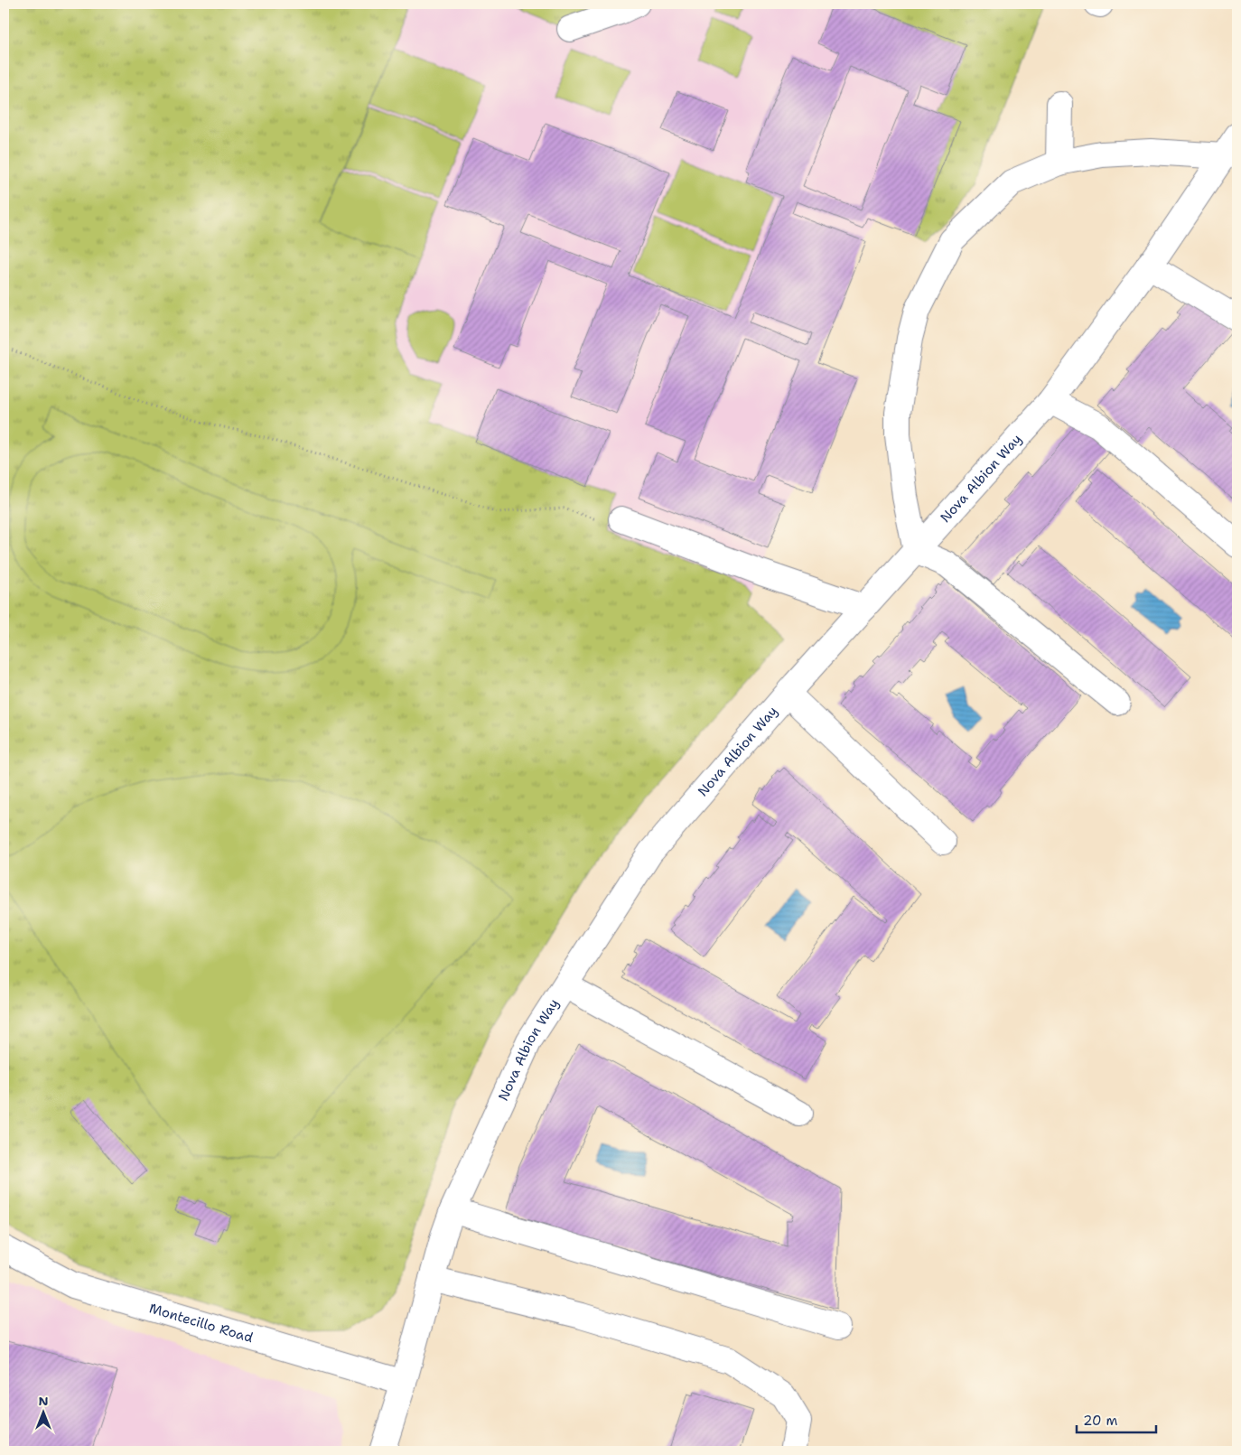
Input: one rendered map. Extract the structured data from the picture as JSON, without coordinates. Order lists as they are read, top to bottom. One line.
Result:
{"streets":{"street":["Nova Albion Way","Montecillo Road"]},"crossings":[["Nova Albion Way","Montecillo Road"]],"scale_bar":"20 m","north":"top"}
